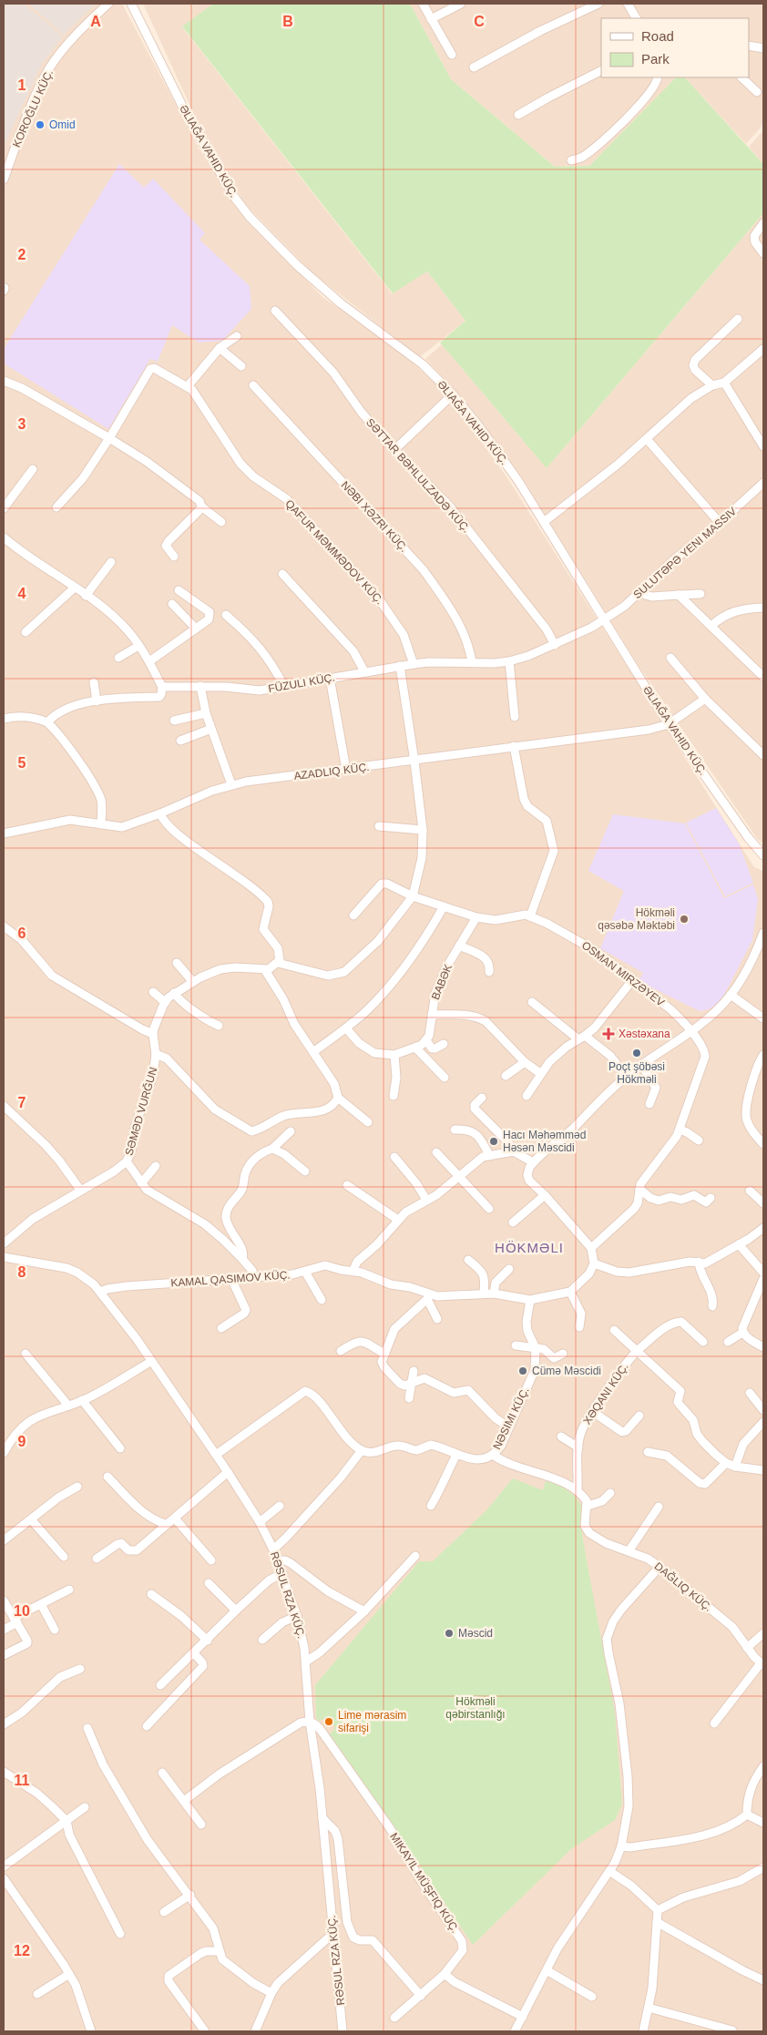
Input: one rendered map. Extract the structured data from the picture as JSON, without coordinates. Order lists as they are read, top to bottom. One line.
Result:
{"streets":{"street":["KOROĞLU KÜÇ.","ƏLIAĞA VAHID KÜÇ.","SƏTTAR BƏHLULZADƏ KÜÇ.","NƏBI XƏZRI KÜÇ.","QAFUR MƏMMƏDOV KÜÇ.","SULUTƏPƏ YENI MASSIV","FÜZULI KÜÇ.","OSMAN MIRZƏYEV","BABƏK","SƏMƏD VURĞUN","XƏQANI KÜÇ.","NƏSIMI KÜÇ.","RƏSUL RZA KÜÇ."]},"crossings":[["ƏLIAĞA VAHID KÜÇ.","SULUTƏPƏ YENI MASSIV"],["ƏLIAĞA VAHID KÜÇ.","FÜZULI KÜÇ."],["SƏTTAR BƏHLULZADƏ KÜÇ.","FÜZULI KÜÇ."],["NƏBI XƏZRI KÜÇ.","FÜZULI KÜÇ."],["QAFUR MƏMMƏDOV KÜÇ.","FÜZULI KÜÇ."],["SULUTƏPƏ YENI MASSIV","FÜZULI KÜÇ."],["OSMAN MIRZƏYEV","BABƏK"]],"districts":["HÖKMƏLI"],"parks":["Hökməli qəbirstanlığı"],"places":{"other":["Omid","Hökməli qəsəbə Məktəbi","Poçt şöbəsi Hökməli","Hacı Məhəmməd Həsən Məscidi","Cümə Məscidi","Məscid","Lime mərasim sifarişi"],"health":["Xəstəxana"]},"legend":["Road","Park"],"grid":{"columns":["A","B","C"],"rows":["1","2","3","4","5","6","7","8","9","10","11","12"]}}
